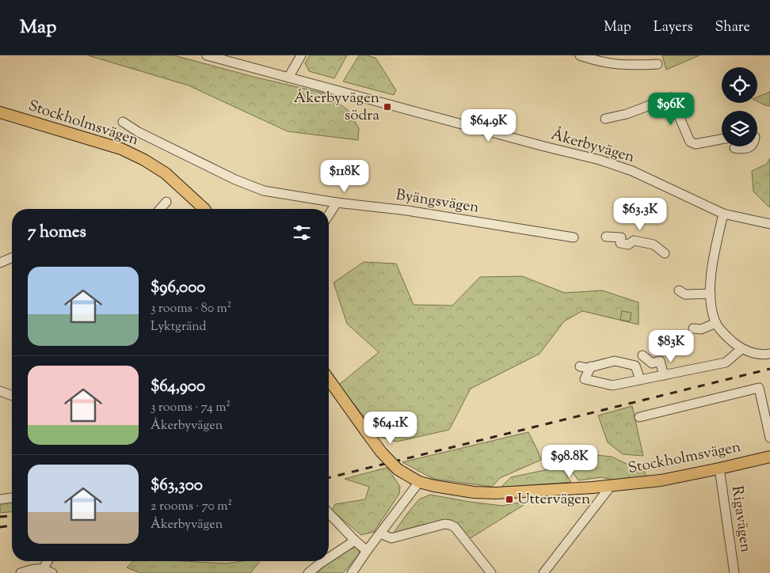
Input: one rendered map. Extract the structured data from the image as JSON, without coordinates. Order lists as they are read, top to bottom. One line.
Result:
{"streets":{"main road":["Stockholmsvägen"],"street":["Åkerbyvägen","Byängsvägen","Rigavägen"]},"crossings":[["Stockholmsvägen","Rigavägen"]],"places":{"transit":["Åkerbyvägen södra","Uttervägen"]},"page":{"header":"Map","nav":["Map","Layers","Share"],"price":["$96K","$64.9K","$118K","$63.3K","$83K","$64.1K","$98.8K"],"heading":"7 homes","list":[{"name":"$96,000","note":"3 rooms · 80 m² · Lyktgränd"},{"name":"$64,900","note":"3 rooms · 74 m² · Åkerbyvägen"},{"name":"$63,300","note":"2 rooms · 70 m² · Åkerbyvägen"}]}}
